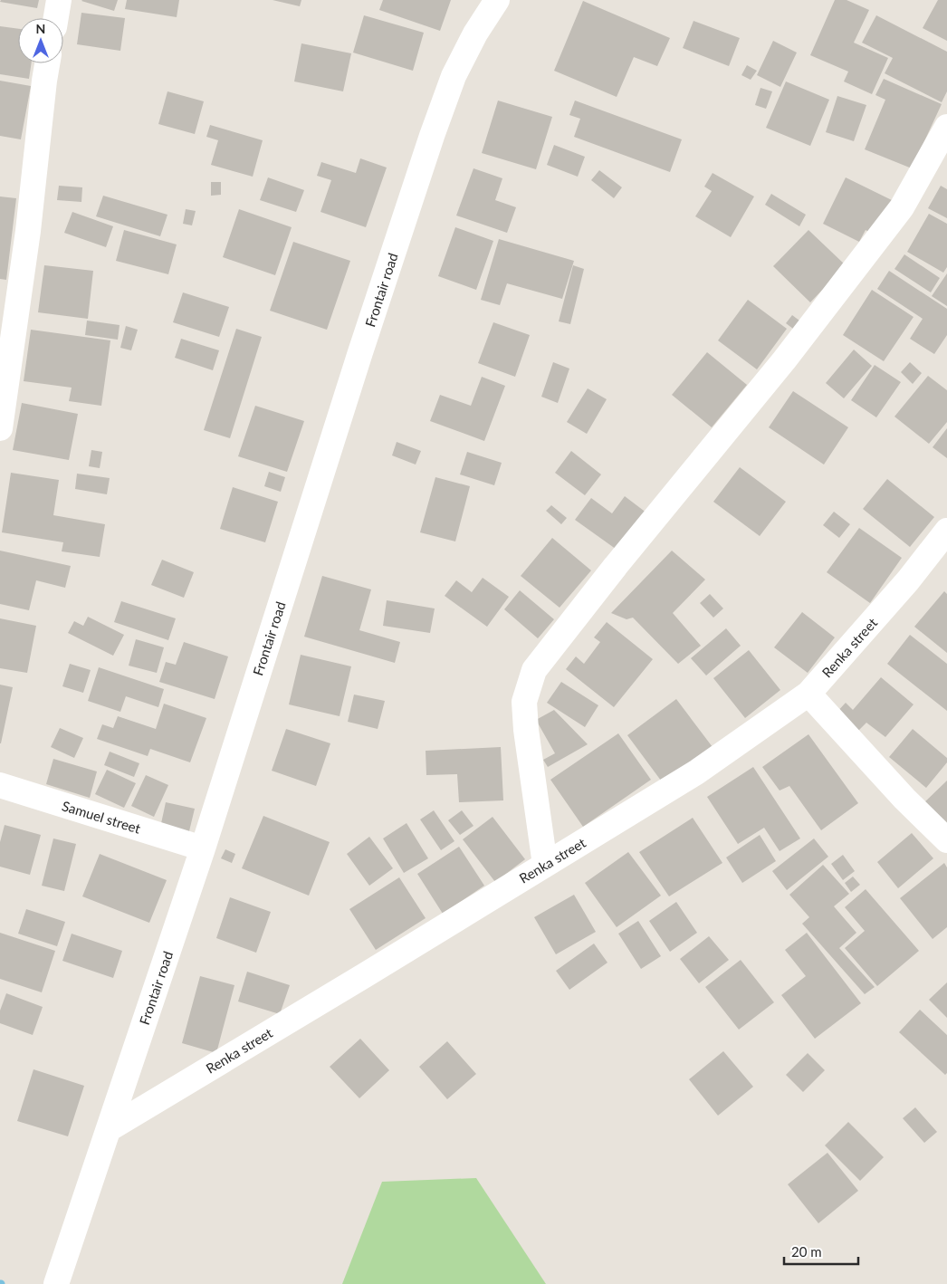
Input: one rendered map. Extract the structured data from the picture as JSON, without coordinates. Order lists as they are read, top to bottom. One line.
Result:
{"streets":{"street":["Frontair road","Renka street","Samuel street"]},"crossings":[["Frontair road","Renka street"],["Frontair road","Samuel street"]],"scale_bar":"20 m","north":"top"}
